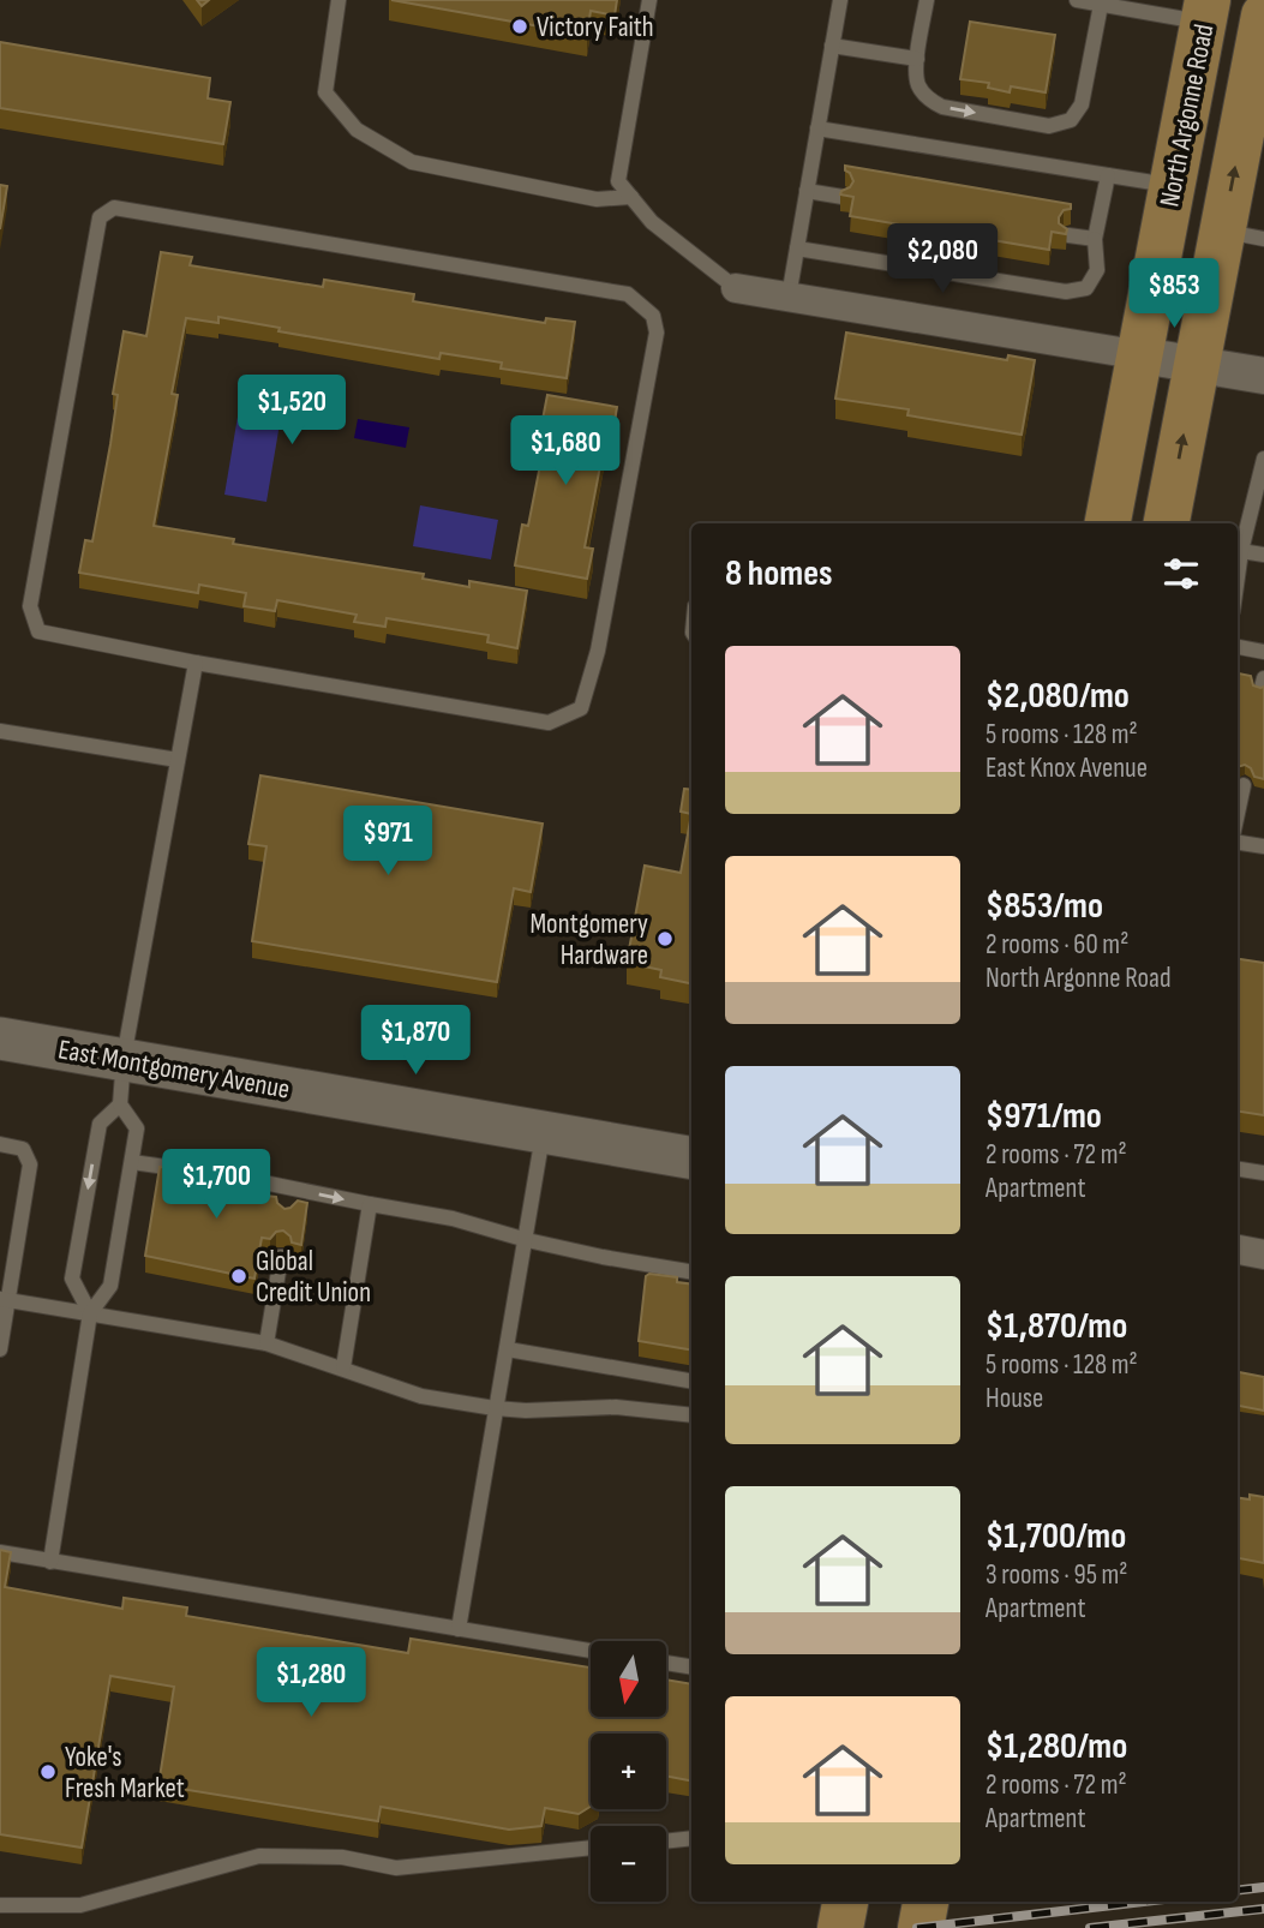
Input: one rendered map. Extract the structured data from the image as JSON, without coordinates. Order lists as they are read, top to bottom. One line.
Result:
{"streets":{"main road":["North Argonne Road","East Montgomery Avenue"]},"places":["Victory Faith","Montgomery Hardware","Global Credit Union","Yoke's Fresh Market"],"north":"bottom","page":{"price":["$2,080","$853","$1,520","$1,680","$971","$1,870","$1,700","$1,280"],"heading":"8 homes","list":[{"name":"$2,080/mo","note":"5 rooms · 128 m² · East Knox Avenue"},{"name":"$853/mo","note":"2 rooms · 60 m² · North Argonne Road"},{"name":"$971/mo","note":"2 rooms · 72 m² · Apartment"},{"name":"$1,870/mo","note":"5 rooms · 128 m² · House"},{"name":"$1,700/mo","note":"3 rooms · 95 m² · Apartment"},{"name":"$1,280/mo","note":"2 rooms · 72 m² · Apartment"}],"map_buttons":["+","−"]}}
